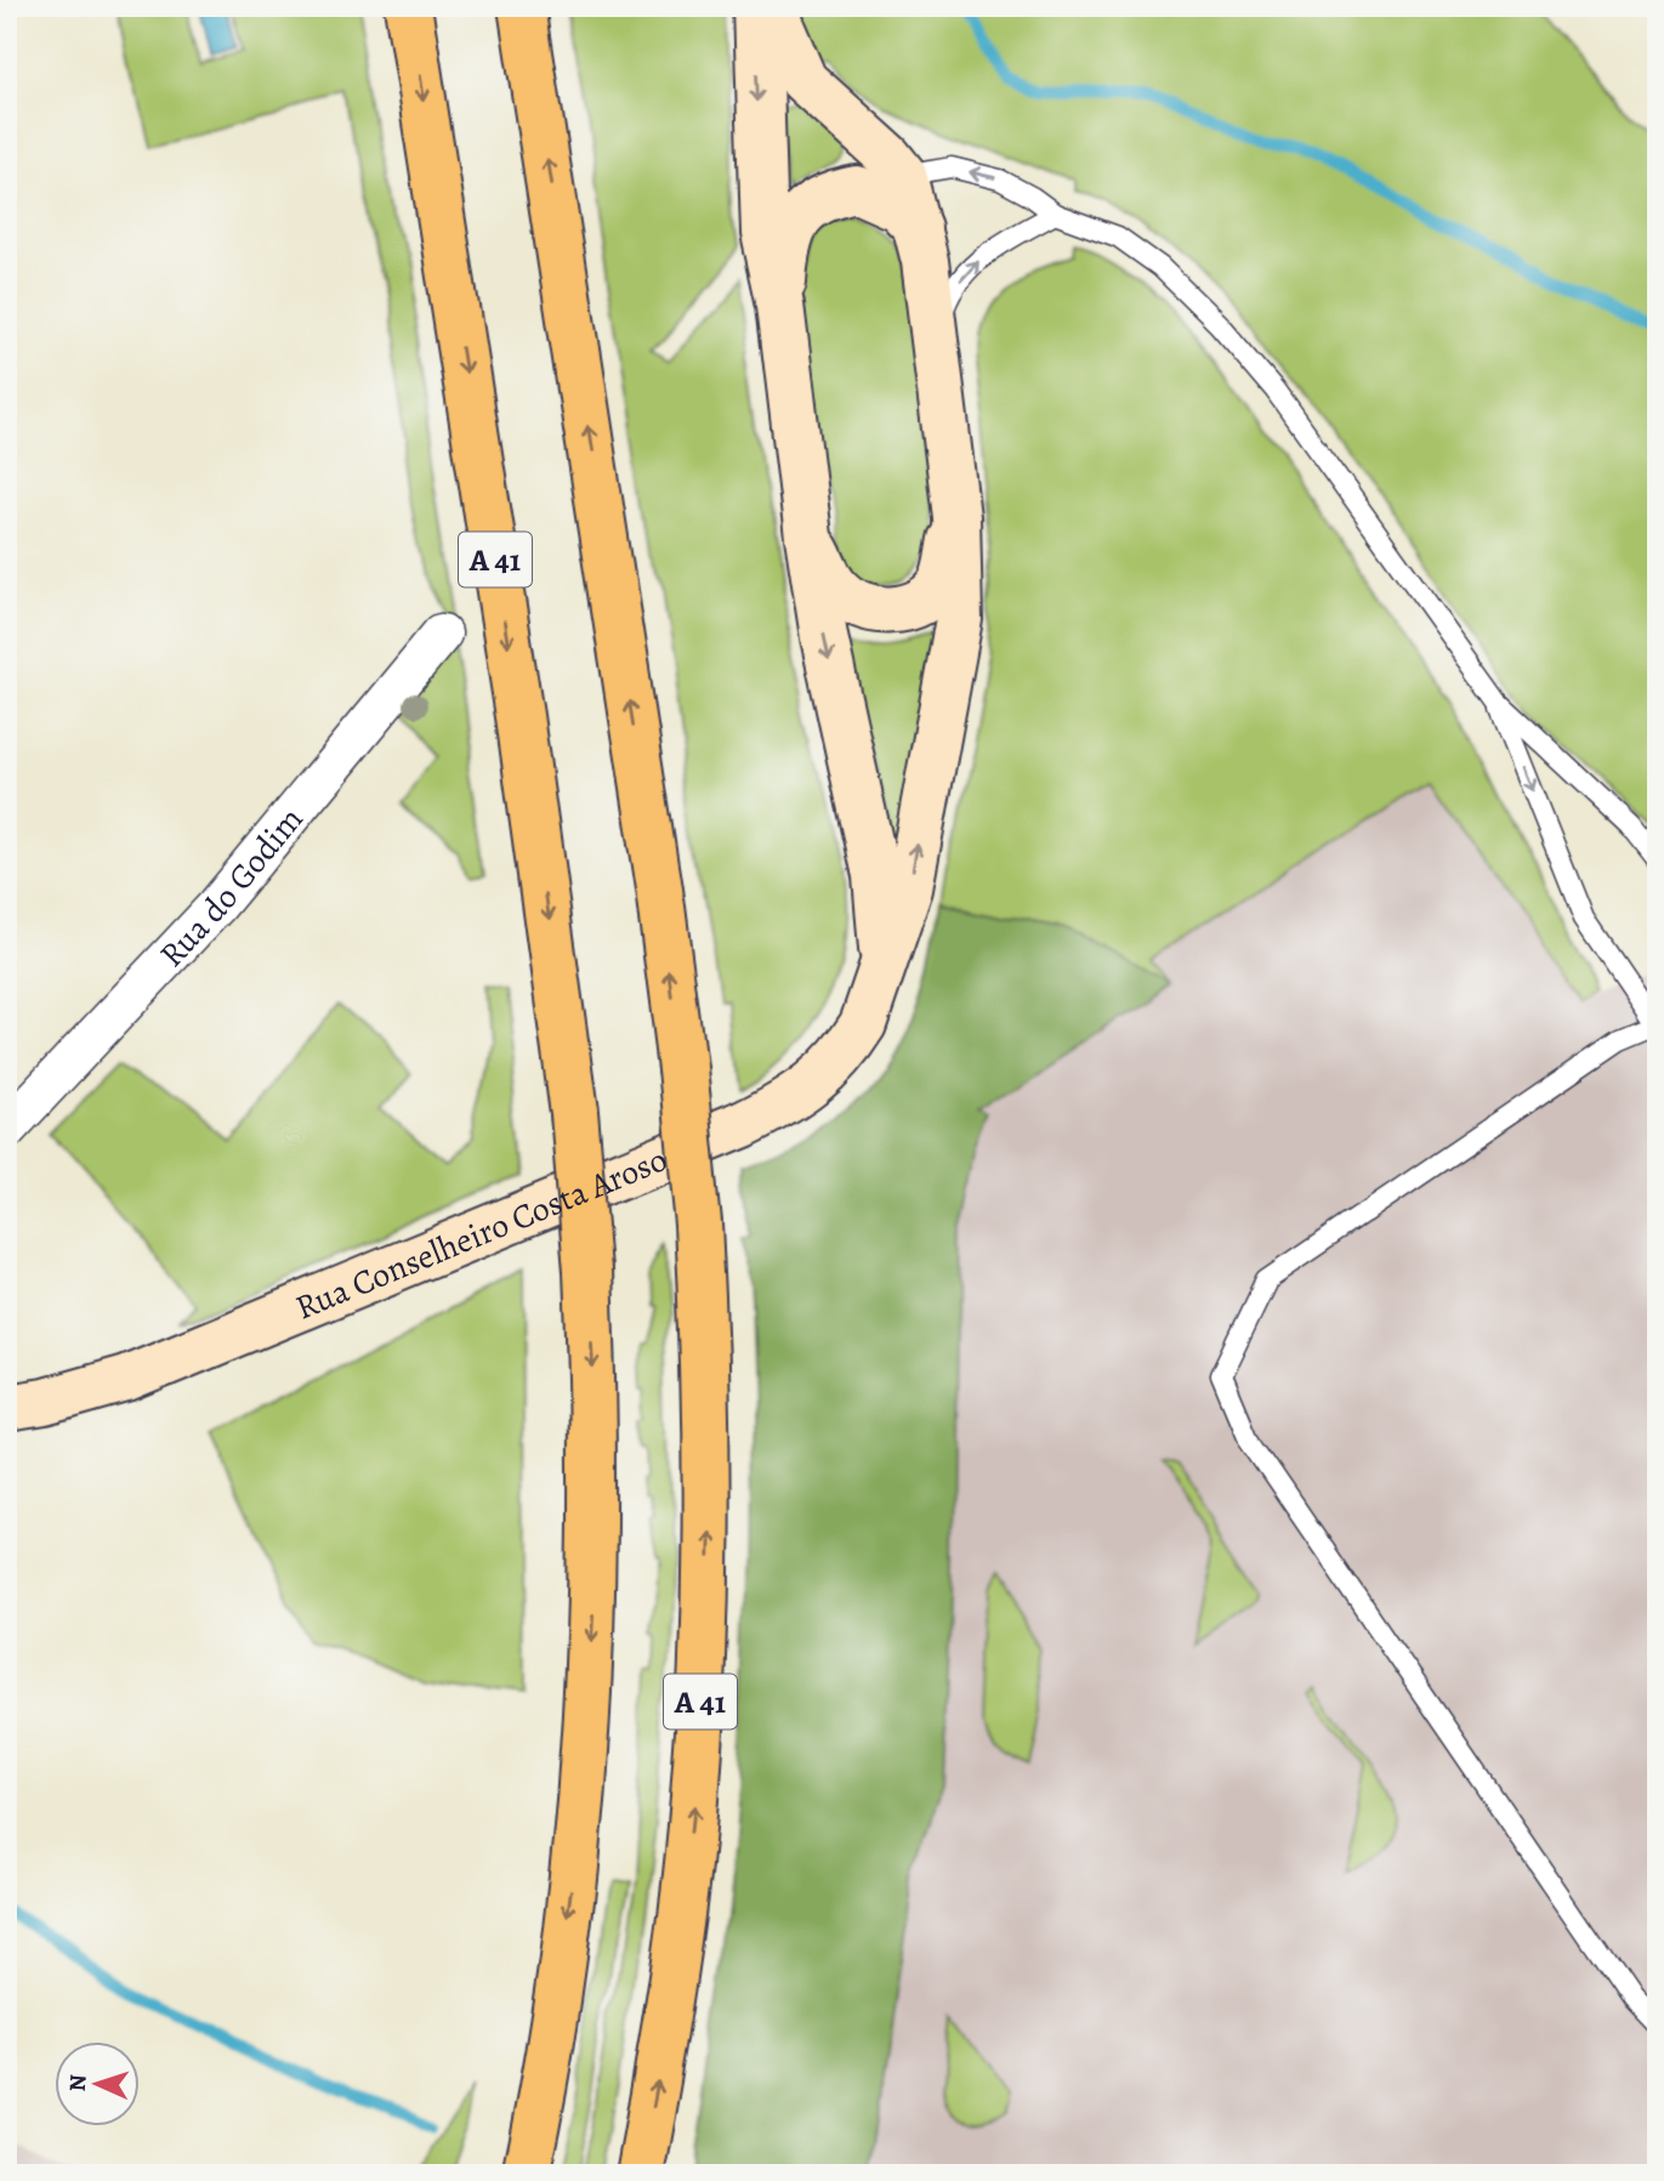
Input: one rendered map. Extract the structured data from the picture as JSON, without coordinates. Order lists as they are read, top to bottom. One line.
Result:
{"streets":{"highway":["A 41"],"main road":["Rua Conselheiro Costa Aroso"],"street":["Rua do Godim"]},"north":"left"}
